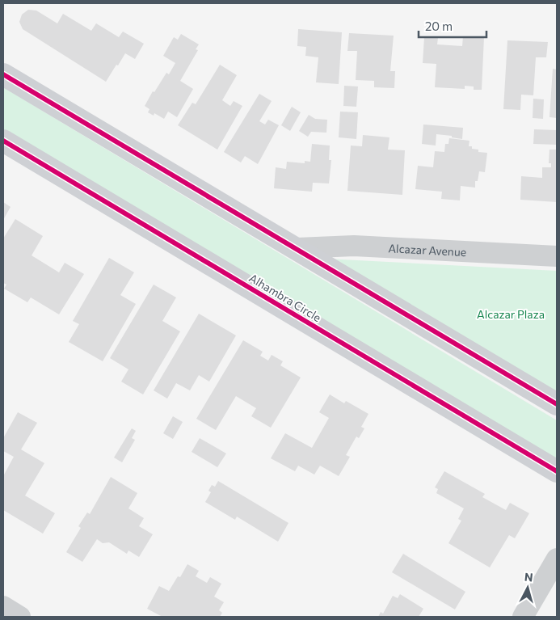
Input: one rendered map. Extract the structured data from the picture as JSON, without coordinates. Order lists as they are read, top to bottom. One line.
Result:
{"streets":{"street":["Alcazar Avenue","Alhambra Circle"]},"parks":["Alcazar Plaza"],"scale_bar":"20 m","north":"top"}
